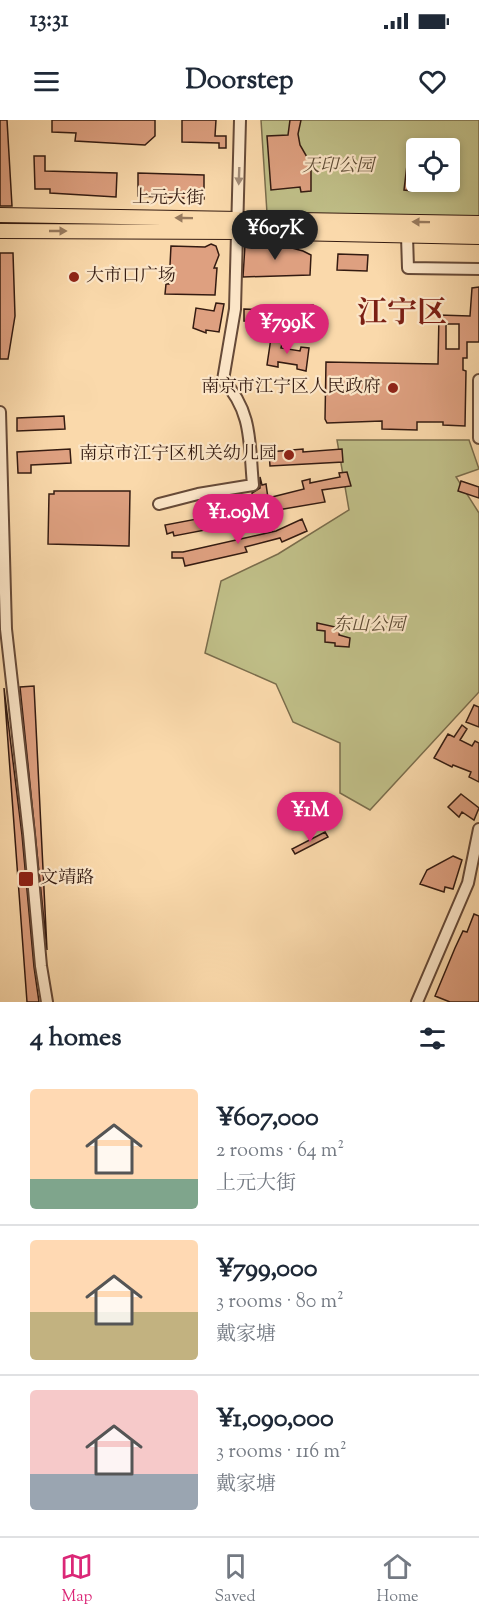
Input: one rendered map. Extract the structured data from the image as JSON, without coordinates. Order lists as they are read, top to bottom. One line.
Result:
{"streets":{"main road":["上元大街"]},"districts":["江宁区"],"parks":["天印公园","东山公园"],"places":{"other":["大市口广场","南京市江宁区人民政府","南京市江宁区机关幼儿园"],"transit":["文靖路"]},"page":{"status":"13:31","header":"Doorstep","price":["¥607K","¥799K","¥1.09M","¥1M"],"heading":"4 homes","list":[{"name":"¥607,000","note":"2 rooms · 64 m² · 上元大街"},{"name":"¥799,000","note":"3 rooms · 80 m² · 戴家塘"},{"name":"¥1,090,000","note":"3 rooms · 116 m² · 戴家塘"}],"tabs":["Map","Saved","Home"]}}
